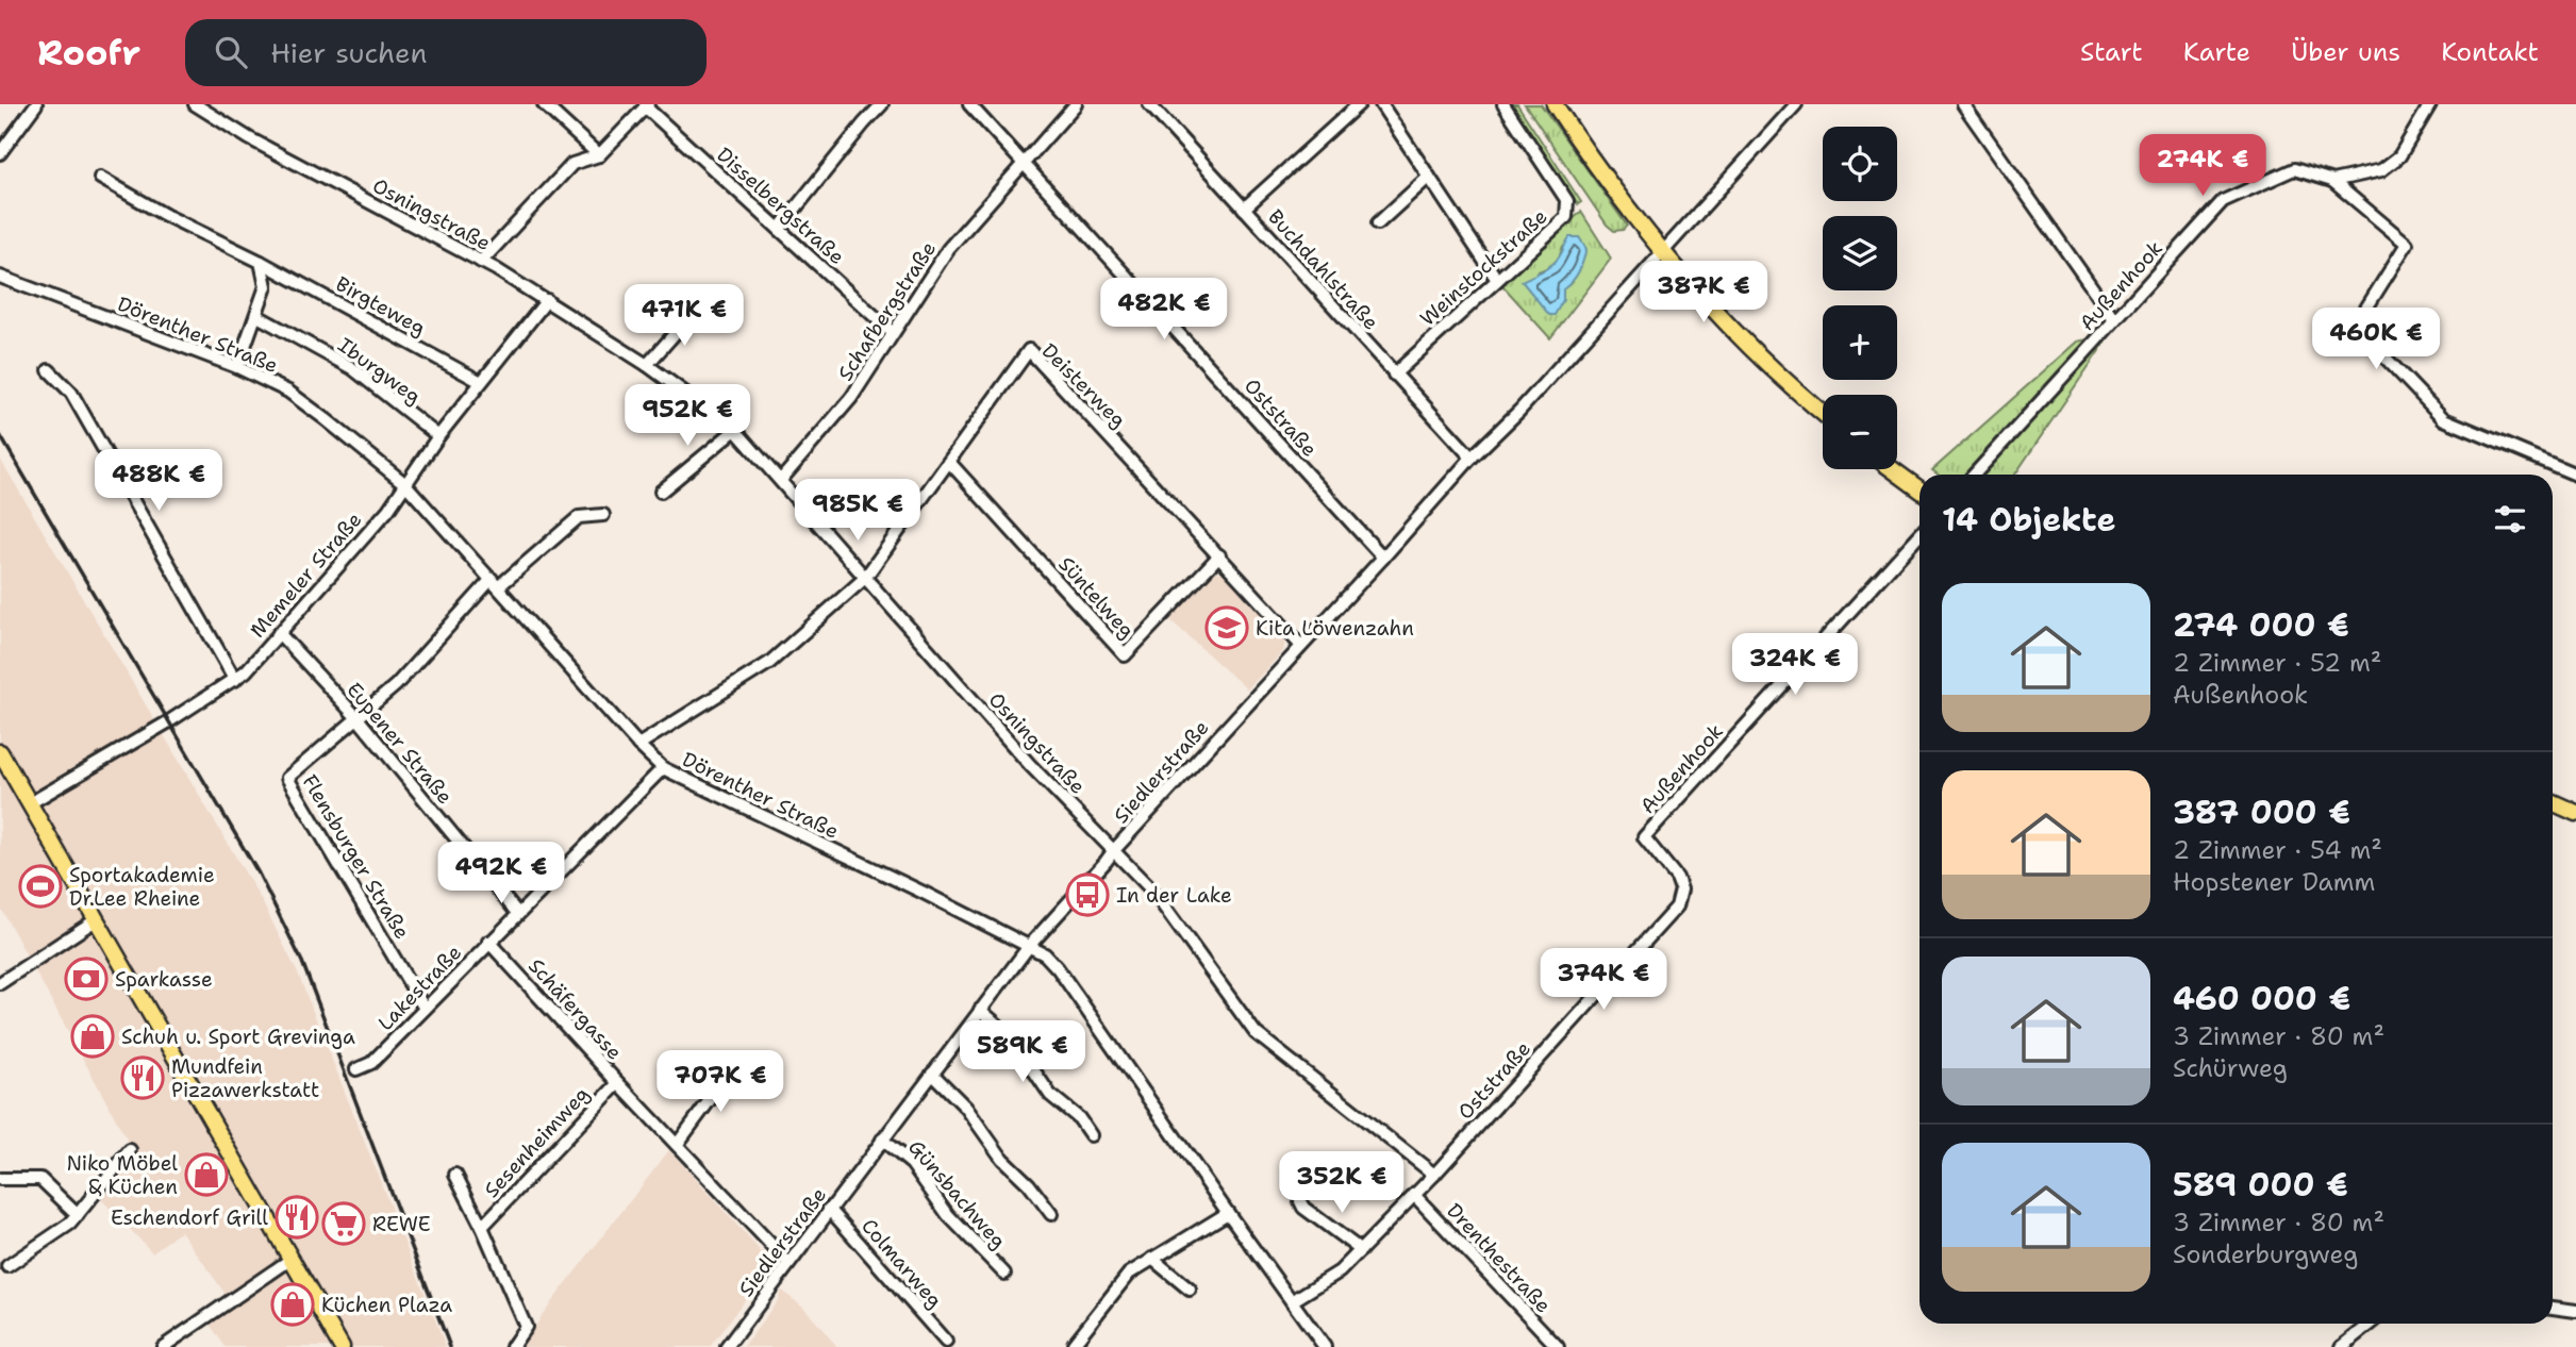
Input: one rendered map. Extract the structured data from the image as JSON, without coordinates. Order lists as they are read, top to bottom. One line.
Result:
{"streets":{"street":["Disselbergstraße","Osningstraße","Weinstockstraße","Buchdahlstraße","Außenhook","Birgteweg","Schafbergstraße","Dörenther Straße","Iburgweg","Deisterweg","Oststraße","Memeler Straße","Süntelweg","Eupener Straße","Siedlerstraße","Flensburger Straße","Lakestraße","Schäfergasse","Sesenheimweg","Günsbachweg","Drenthestraße","Colmarweg"]},"crossings":[["Disselbergstraße","Schafbergstraße"],["Osningstraße","Schafbergstraße"],["Osningstraße","Deisterweg"],["Osningstraße","Oststraße"],["Osningstraße","Memeler Straße"],["Osningstraße","Siedlerstraße"],["Weinstockstraße","Buchdahlstraße"],["Buchdahlstraße","Siedlerstraße"],["Außenhook","Oststraße"],["Birgteweg","Memeler Straße"],["Schafbergstraße","Oststraße"],["Dörenther Straße","Memeler Straße"],["Dörenther Straße","Siedlerstraße"],["Dörenther Straße","Flensburger Straße"],["Dörenther Straße","Lakestraße"],["Iburgweg","Memeler Straße"],["Deisterweg","Süntelweg"],["Deisterweg","Siedlerstraße"],["Oststraße","Siedlerstraße"],["Memeler Straße","Eupener Straße"],["Eupener Straße","Flensburger Straße"],["Eupener Straße","Lakestraße"],["Siedlerstraße","Schäfergasse"],["Siedlerstraße","Günsbachweg"],["Siedlerstraße","Colmarweg"],["Flensburger Straße","Lakestraße"],["Lakestraße","Schäfergasse"],["Schäfergasse","Sesenheimweg"]],"places":{"school or university":["Kita Löwenzahn"],"sports":["Sportakademie Dr.Lee Rheine"],"bus stop":["In der Lake"],"bank":["Sparkasse"],"shop":["Schuh u. Sport Grevinga","Niko Möbel & Küchen","Küchen Plaza"],"restaurant":["Mundfein Pizzawerkstatt","Eschendorf Grill"],"supermarket":["REWE"]},"page":{"header":"Roofr","search":"Hier suchen","nav":["Start","Karte","Über uns","Kontakt"],"map_buttons":["+","−"],"price":["274K €","387K €","482K €","471K €","460K €","952K €","488K €","985K €","324K €","492K €","374K €","589K €","707K €","352K €"],"heading":"14 Objekte","list":[{"name":"274 000 €","note":"2 Zimmer · 52 m² · Außenhook"},{"name":"387 000 €","note":"2 Zimmer · 54 m² · Hopstener Damm"},{"name":"460 000 €","note":"3 Zimmer · 80 m² · Schürweg"},{"name":"589 000 €","note":"3 Zimmer · 80 m² · Sonderburgweg"}]}}
